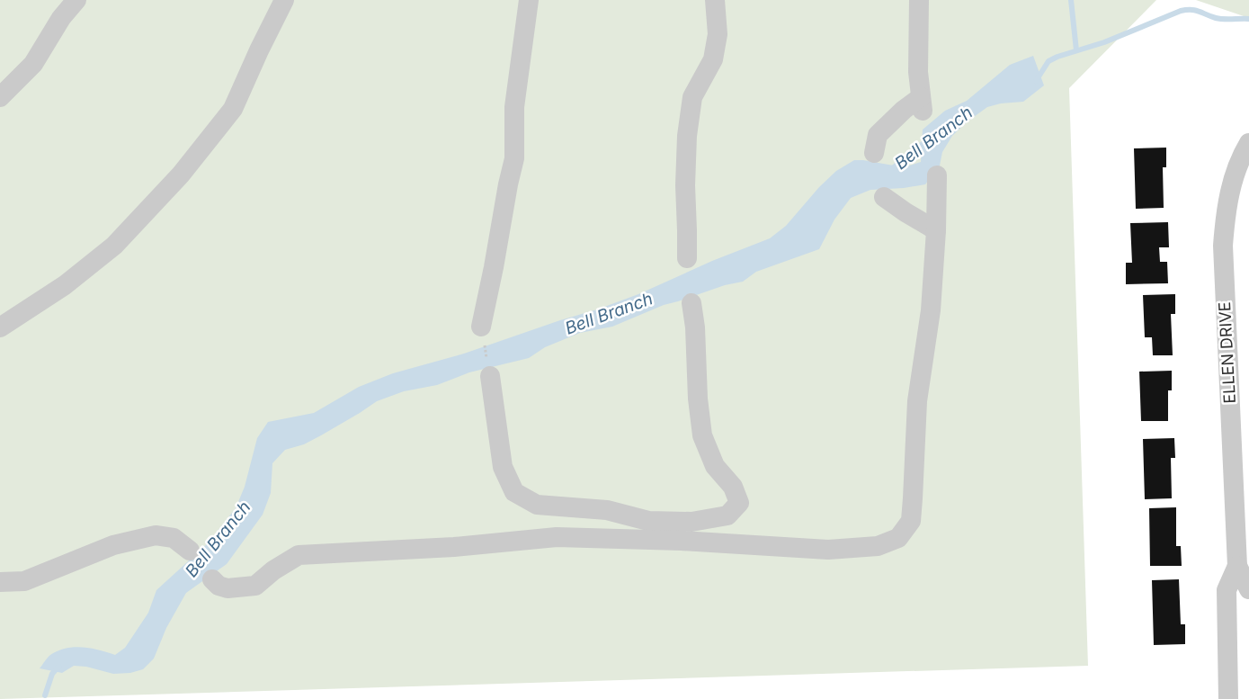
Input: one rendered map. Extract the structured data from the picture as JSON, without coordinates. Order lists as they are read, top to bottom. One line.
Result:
{"streets":{"street":["ELLEN DRIVE"]},"water":["Bell Branch"]}
